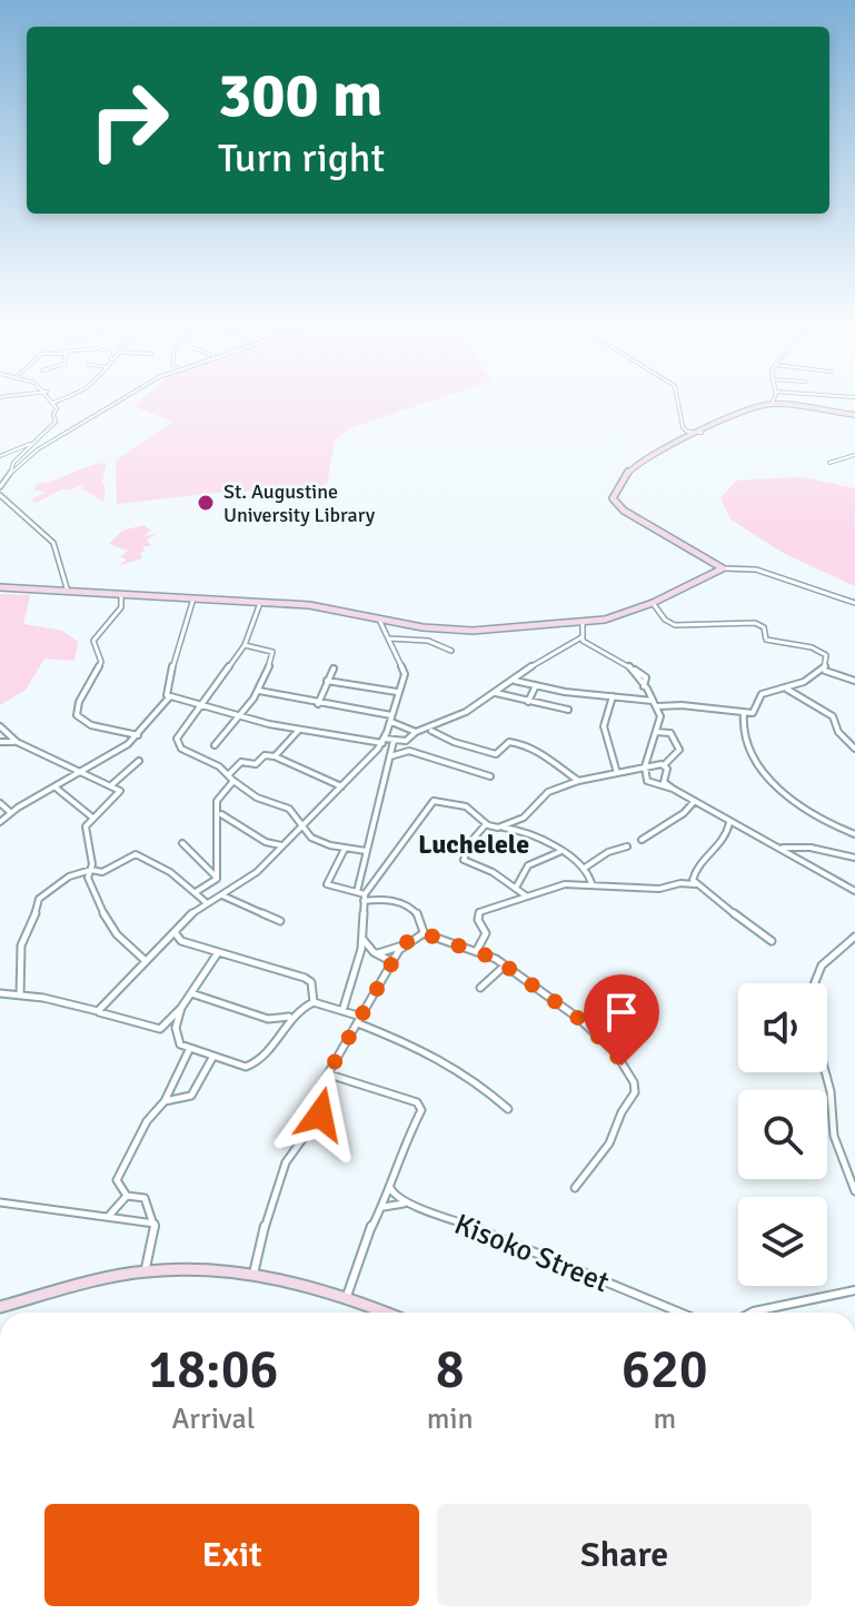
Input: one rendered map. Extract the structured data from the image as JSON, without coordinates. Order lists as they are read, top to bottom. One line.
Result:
{"streets":{"street":["Kisoko Street"]},"districts":["Luchelele"],"places":["St. Augustine University Library"],"page":{"turn":["300 m","Turn right"],"eta":["18:06","Arrival","8","min","620","m"],"buttons":["Exit","Share"]}}
